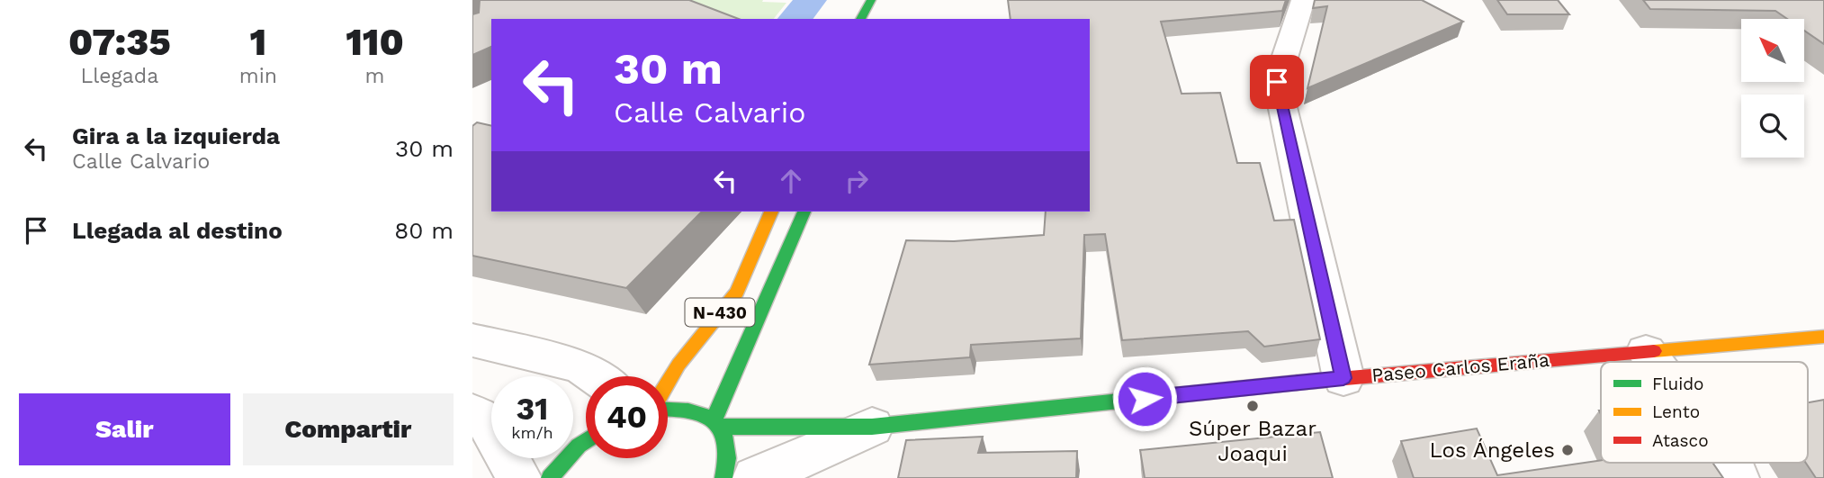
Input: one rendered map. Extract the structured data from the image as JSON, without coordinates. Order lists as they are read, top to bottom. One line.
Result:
{"streets":{"main road":["N-430","Paseo Carlos Eraña"]},"crossings":[["N-430","Paseo Carlos Eraña"]],"places":["Súper Bazar Joaqui","Los Ángeles"],"legend":["Fluido","Lento","Atasco"],"north":"top left","page":{"eta":["07:35","Llegada","1","min","110","m"],"turn":["30 m","Calle Calvario"],"list":[{"name":"Gira a la izquierda","note":"Calle Calvario","value":"30 m"},{"name":"Llegada al destino","value":"80 m"}],"speed":"31 km/h","limit":"40","buttons":["Salir","Compartir"]}}
